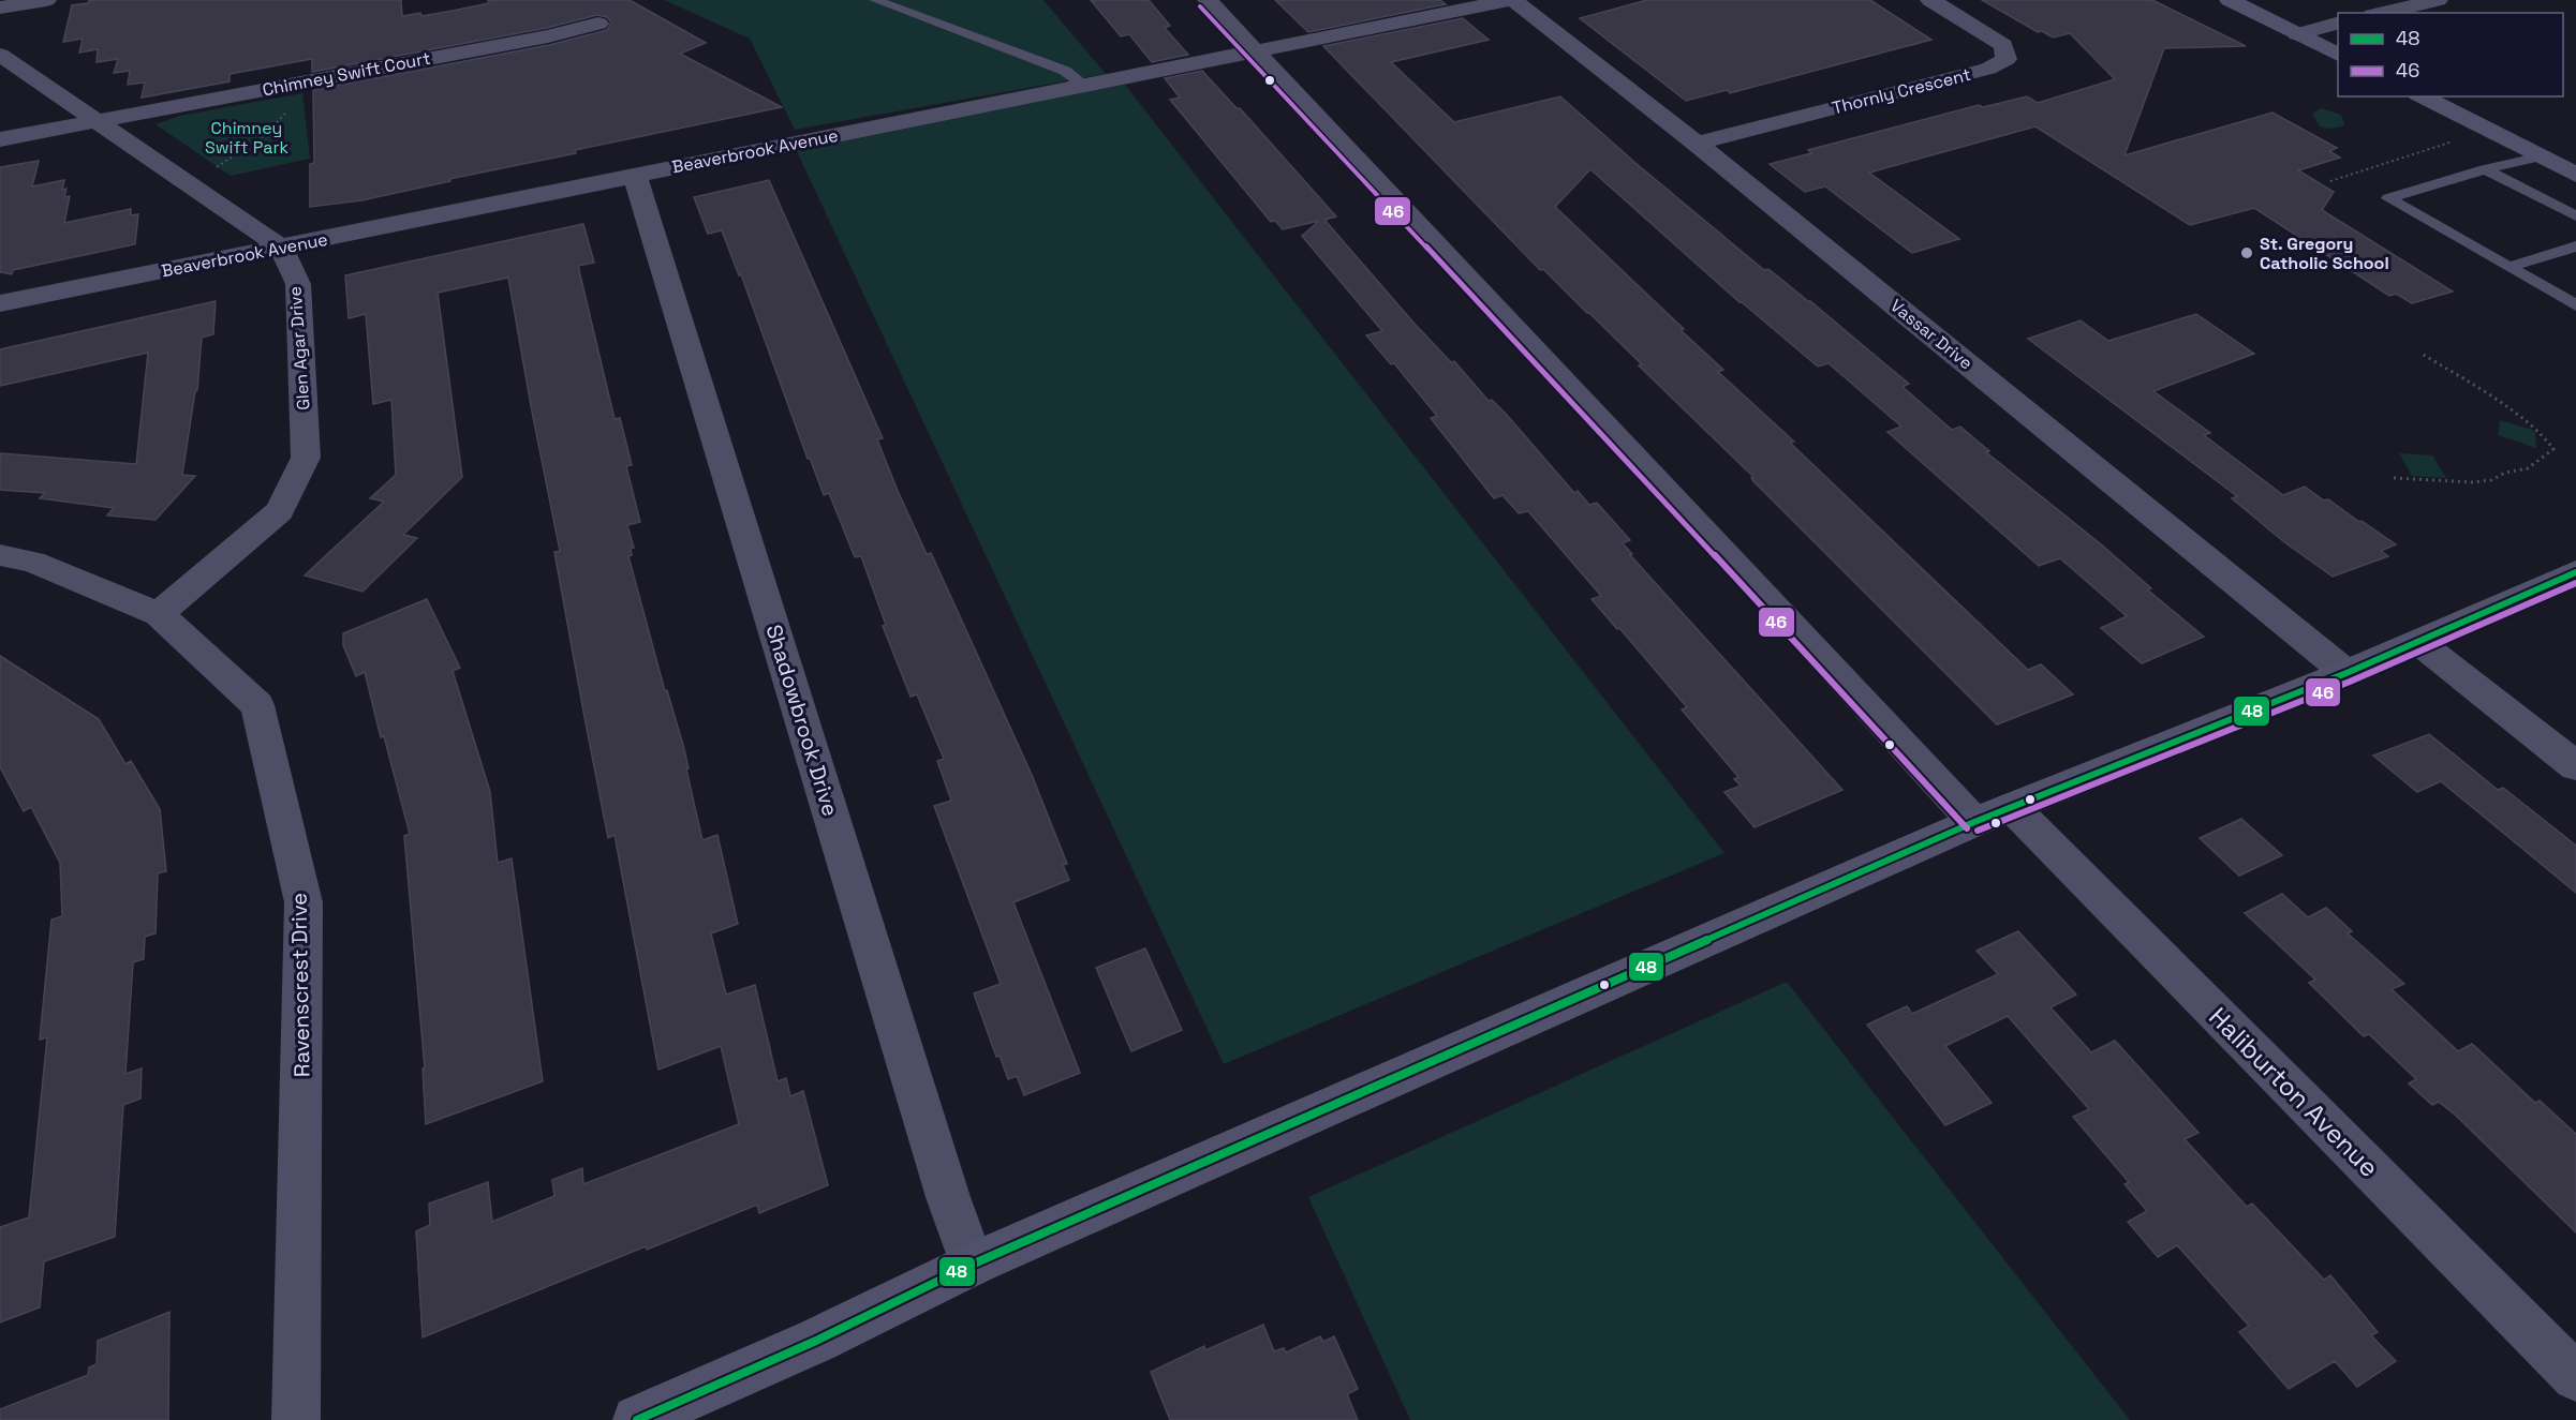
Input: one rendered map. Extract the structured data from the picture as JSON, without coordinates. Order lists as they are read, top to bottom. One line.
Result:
{"streets":{"street":["Chimney Swift Court","Thornly Crescent","Beaverbrook Avenue","Vassar Drive","Glen Agar Drive","Shadowbrook Drive","Ravenscrest Drive","Haliburton Avenue"]},"crossings":[["Thornly Crescent","Vassar Drive"],["Beaverbrook Avenue","Vassar Drive"],["Beaverbrook Avenue","Glen Agar Drive"],["Beaverbrook Avenue","Shadowbrook Drive"],["Beaverbrook Avenue","Haliburton Avenue"],["Glen Agar Drive","Ravenscrest Drive"]],"parks":["Chimney Swift Park"],"places":["St. Gregory Catholic School"],"lines":["transit line 46","transit line 48"],"legend":["48","46"]}
